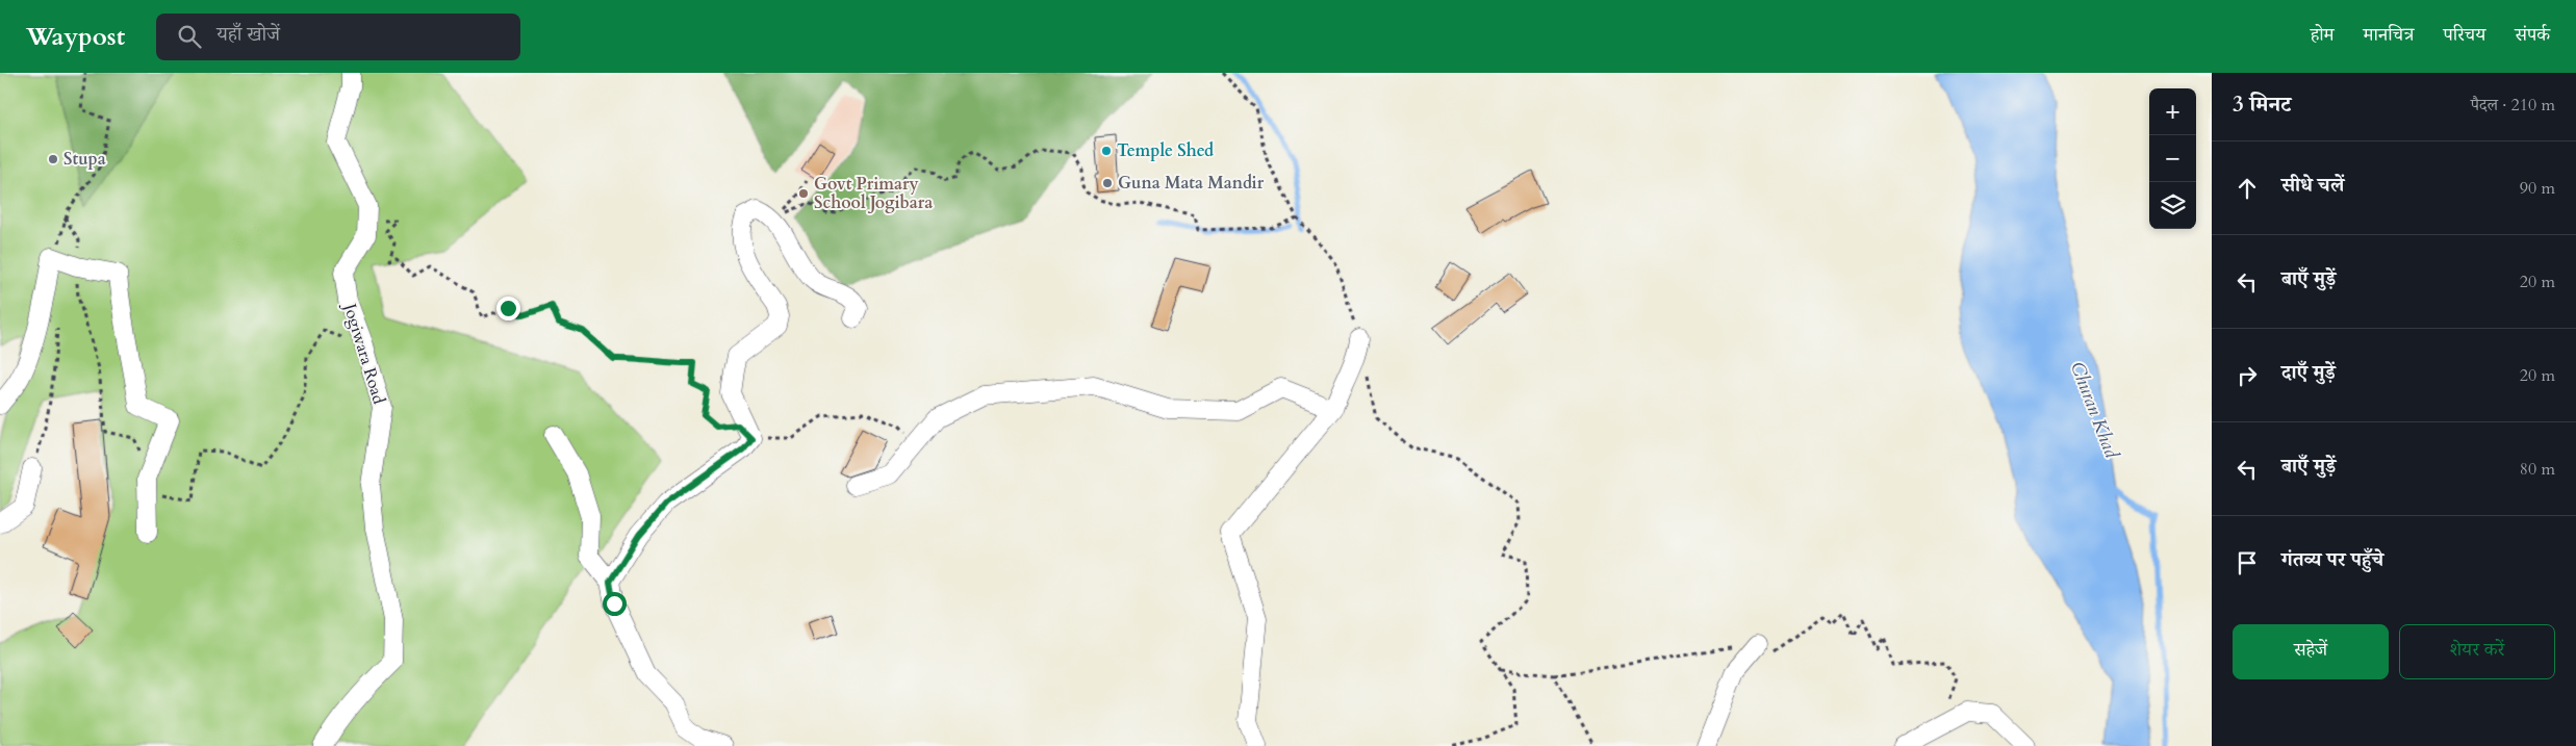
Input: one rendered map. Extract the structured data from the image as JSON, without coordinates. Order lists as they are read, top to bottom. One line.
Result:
{"streets":{"street":["Jogiwara Road"]},"water":["Churan Khad"],"places":["Temple Shed","Stupa","Guna Mata Mandir","Govt Primary School Jogibara"],"page":{"header":"Waypost","search":"यहाँ खोजें","nav":["होम","मानचित्र","परिचय","संपर्क"],"heading":["3 मिनट","पैदल · 210 m"],"map_buttons":["+","−"],"list":[["सीधे चलें","90 m"],["बाएँ मुड़ें","20 m"],["दाएँ मुड़ें","20 m"],["बाएँ मुड़ें","80 m"],"गंतव्य पर पहुँचे"],"buttons":["सहेजें","शेयर करें"]}}
